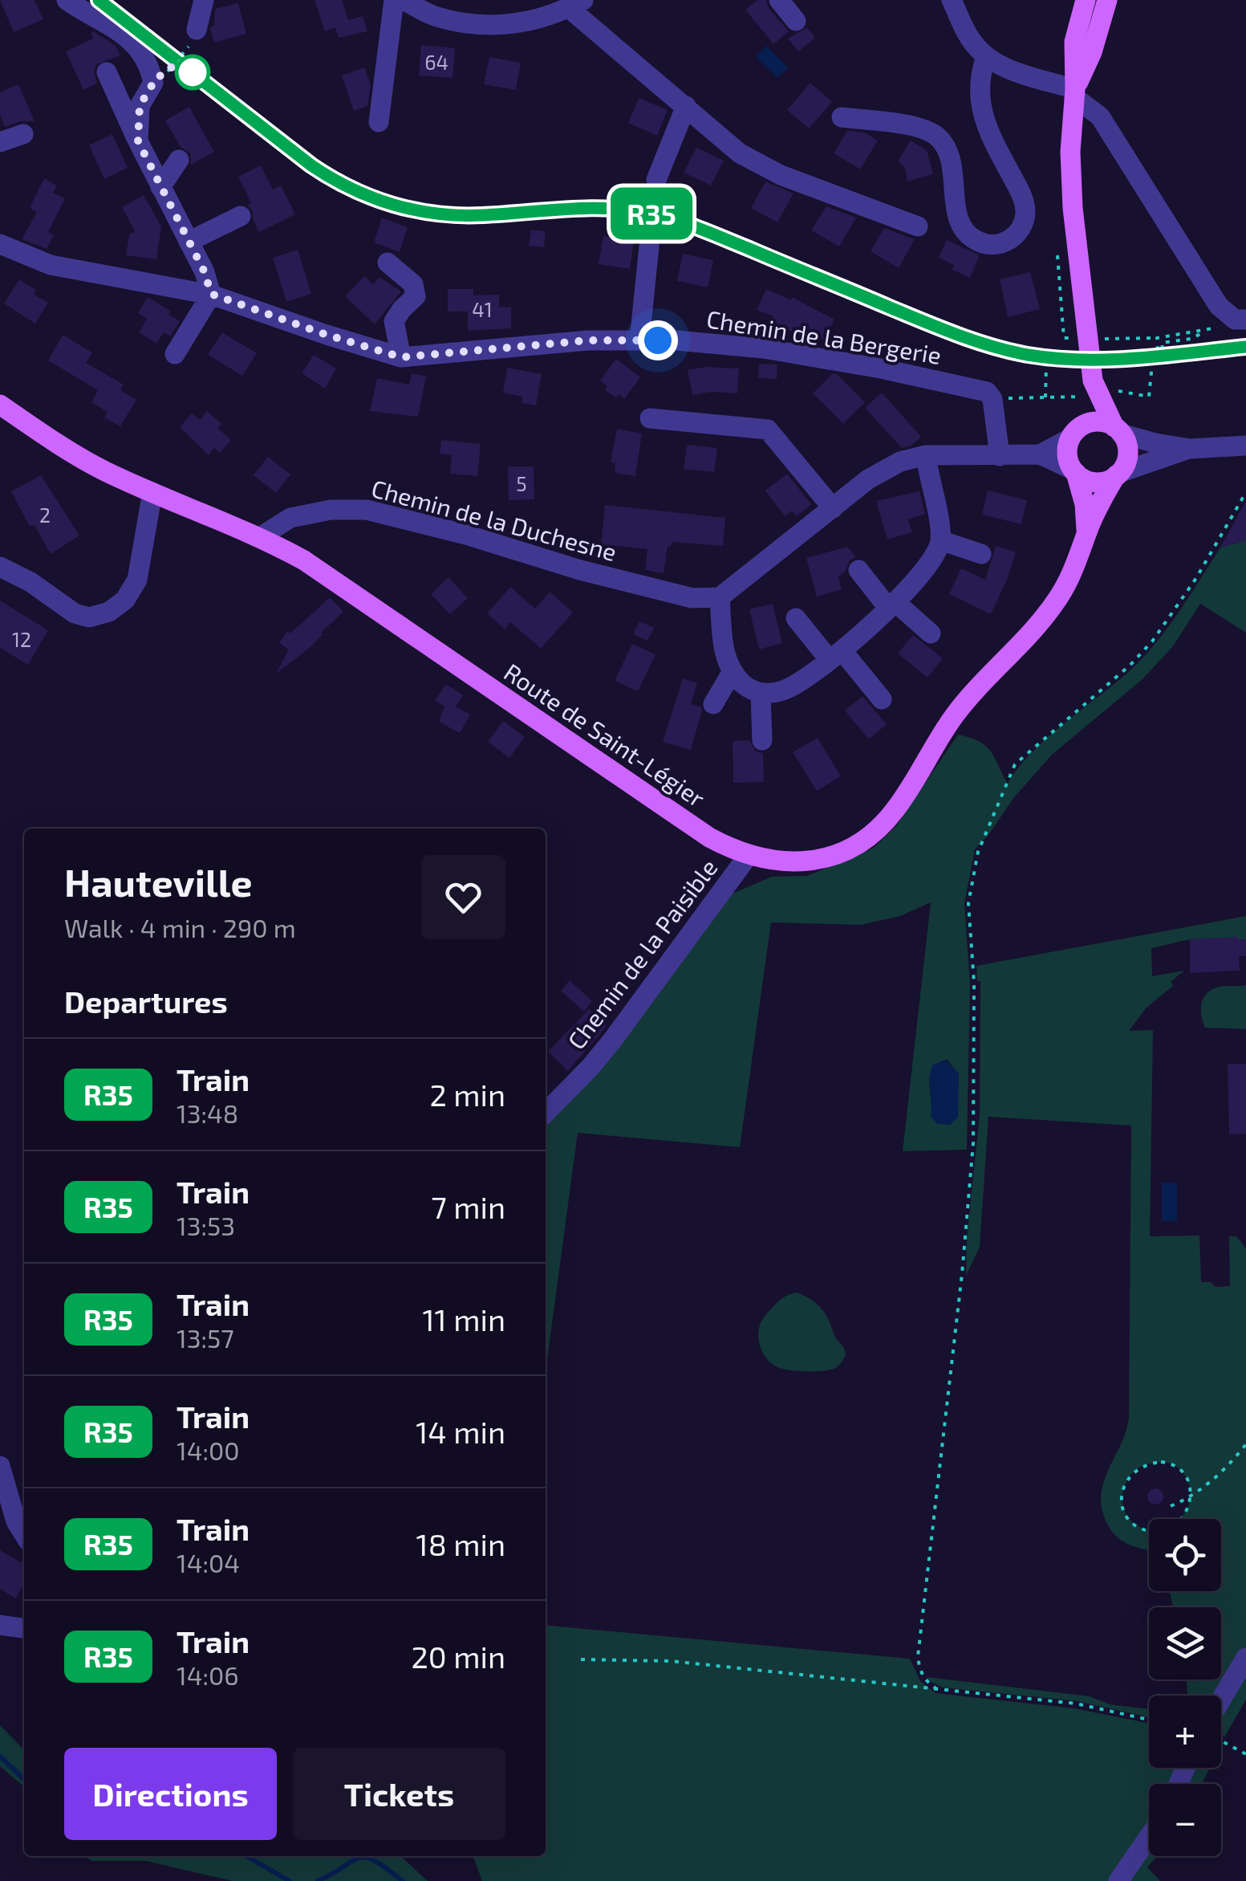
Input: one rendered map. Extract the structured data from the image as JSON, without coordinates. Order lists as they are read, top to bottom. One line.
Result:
{"streets":{"main road":["Route de Saint-Légier"],"street":["Chemin de la Bergerie","Chemin de la Duchesne","Chemin de la Paisible"]},"crossings":[["Chemin de la Duchesne","Route de Saint-Légier"],["Route de Saint-Légier","Chemin de la Paisible"]],"house_numbers":["64","41","5","2","12"],"page":{"on_map":"R35","heading":[["Hauteville","Walk · 4 min · 290 m"],"Departures"],"list":[{"mark":"R35","name":"Train","note":"13:48","value":"2 min"},{"mark":"R35","name":"Train","note":"13:53","value":"7 min"},{"mark":"R35","name":"Train","note":"13:57","value":"11 min"},{"mark":"R35","name":"Train","note":"14:00","value":"14 min"},{"mark":"R35","name":"Train","note":"14:04","value":"18 min"},{"mark":"R35","name":"Train","note":"14:06","value":"20 min"}],"map_buttons":["+","−"],"buttons":["Directions","Tickets"]}}
